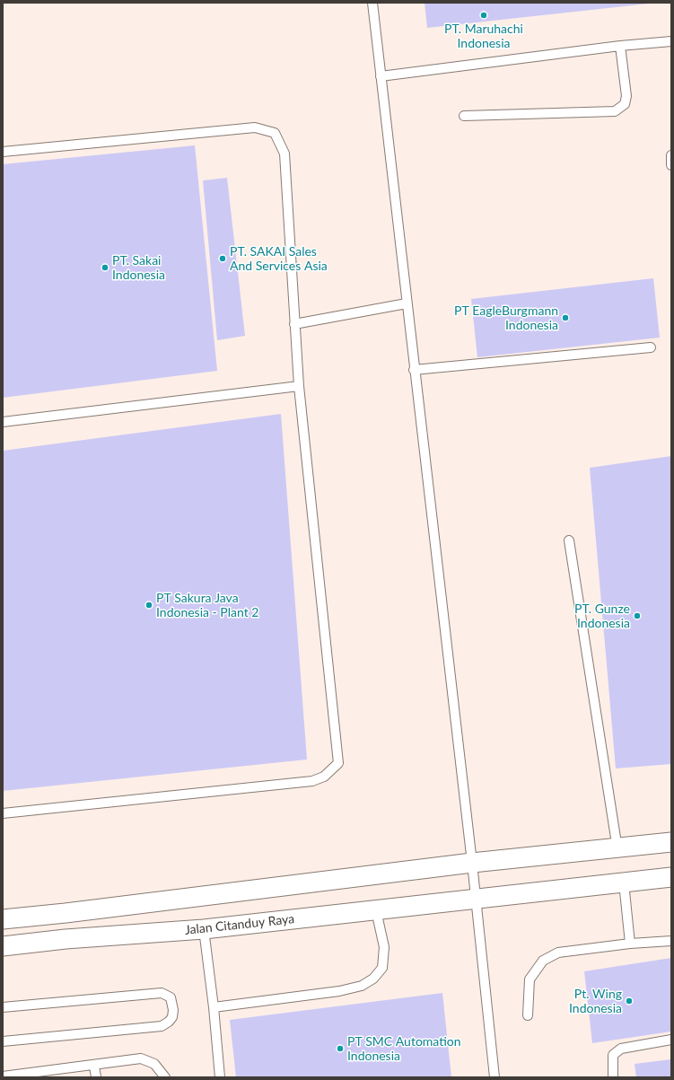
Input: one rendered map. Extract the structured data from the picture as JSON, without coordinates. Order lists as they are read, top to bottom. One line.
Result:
{"streets":{"street":["Jalan Citanduy Raya"]},"places":["PT. Maruhachi Indonesia","PT. SAKAI Sales And Services Asia","PT. Sakai Indonesia","PT EagleBurgmann Indonesia","PT Sakura Java Indonesia - Plant 2","PT. Gunze Indonesia","Pt. Wing Indonesia","PT SMC Automation Indonesia"]}
